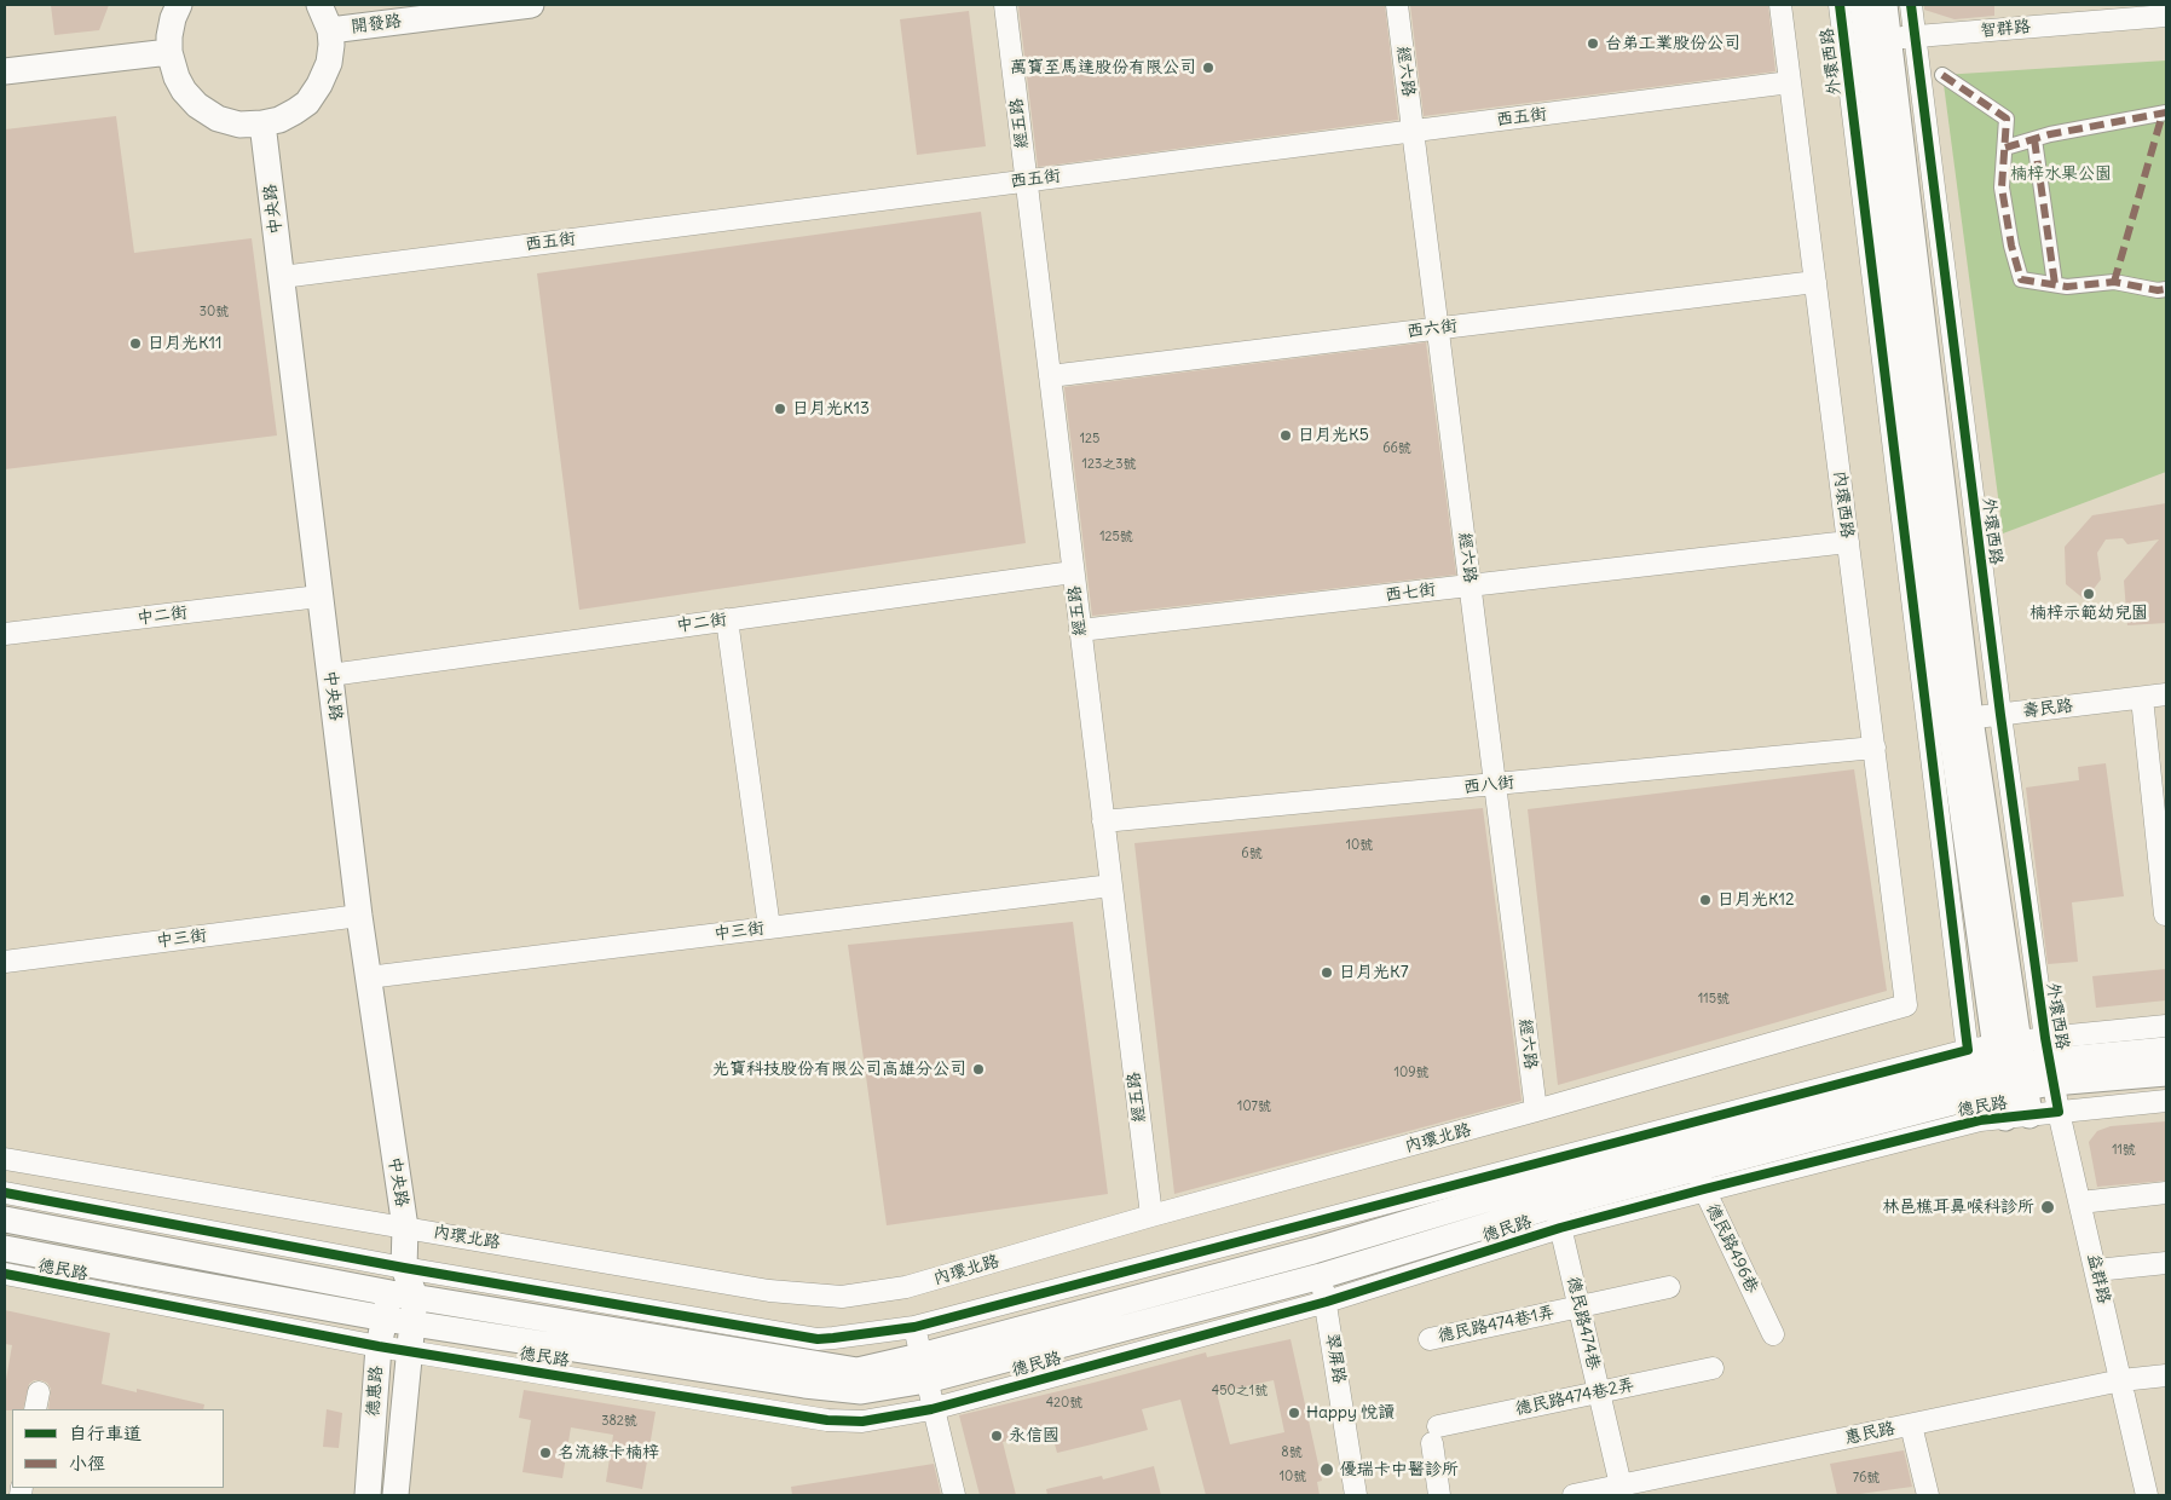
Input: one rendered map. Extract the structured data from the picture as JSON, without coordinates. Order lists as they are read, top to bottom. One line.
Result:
{"streets":{"street":["開發路","智群路","外環西路","經六路","西五街","經五路","中央路","西六街","內環西路","西七街","中二街","壽民路","西八街","中三街","德民路","內環北路","德民路496巷","益群路","德民路474巷","德民路474巷1弄","翠屏路","德惠路","德民路474巷2弄","惠民路"]},"crossings":[["智群路","外環西路"],["外環西路","壽民路"],["外環西路","德民路"],["外環西路","益群路"],["經六路","西五街"],["經六路","西六街"],["經六路","西七街"],["經六路","西八街"],["經六路","內環北路"],["西五街","經五路"],["西五街","中央路"],["西五街","內環西路"],["經五路","西六街"],["經五路","西七街"],["經五路","中二街"],["經五路","西八街"],["經五路","中三街"],["經五路","內環北路"],["中央路","中二街"],["中央路","中三街"],["中央路","德民路"],["中央路","內環北路"],["中央路","德惠路"],["西六街","內環西路"],["內環西路","西七街"],["內環西路","西八街"],["內環西路","內環北路"],["德民路","德民路496巷"],["德民路","益群路"],["德民路","德民路474巷"],["德民路","翠屏路"],["德民路","德惠路"],["益群路","惠民路"],["德民路474巷","德民路474巷1弄"],["德民路474巷","德民路474巷2弄"],["德民路474巷","惠民路"]],"parks":["楠梓水果公園"],"places":["台弟工業股份公司","萬寶至馬達股份有限公司","日月光K11","日月光K13","日月光K5","楠梓示範幼兒園","日月光K12","日月光K7","光寶科技股份有限公司高雄分公司","林邑樵耳鼻喉科診所","Happy 悅讀","永信國","名流綠卡楠梓","優瑞卡中醫診所"],"house_numbers":["30號","125","66號","123之3號","125號","10號","6號","115號","109號","107號","11號","450之1號","420號","382號","8號","10號","76號"],"legend":["自行車道","小徑"]}
